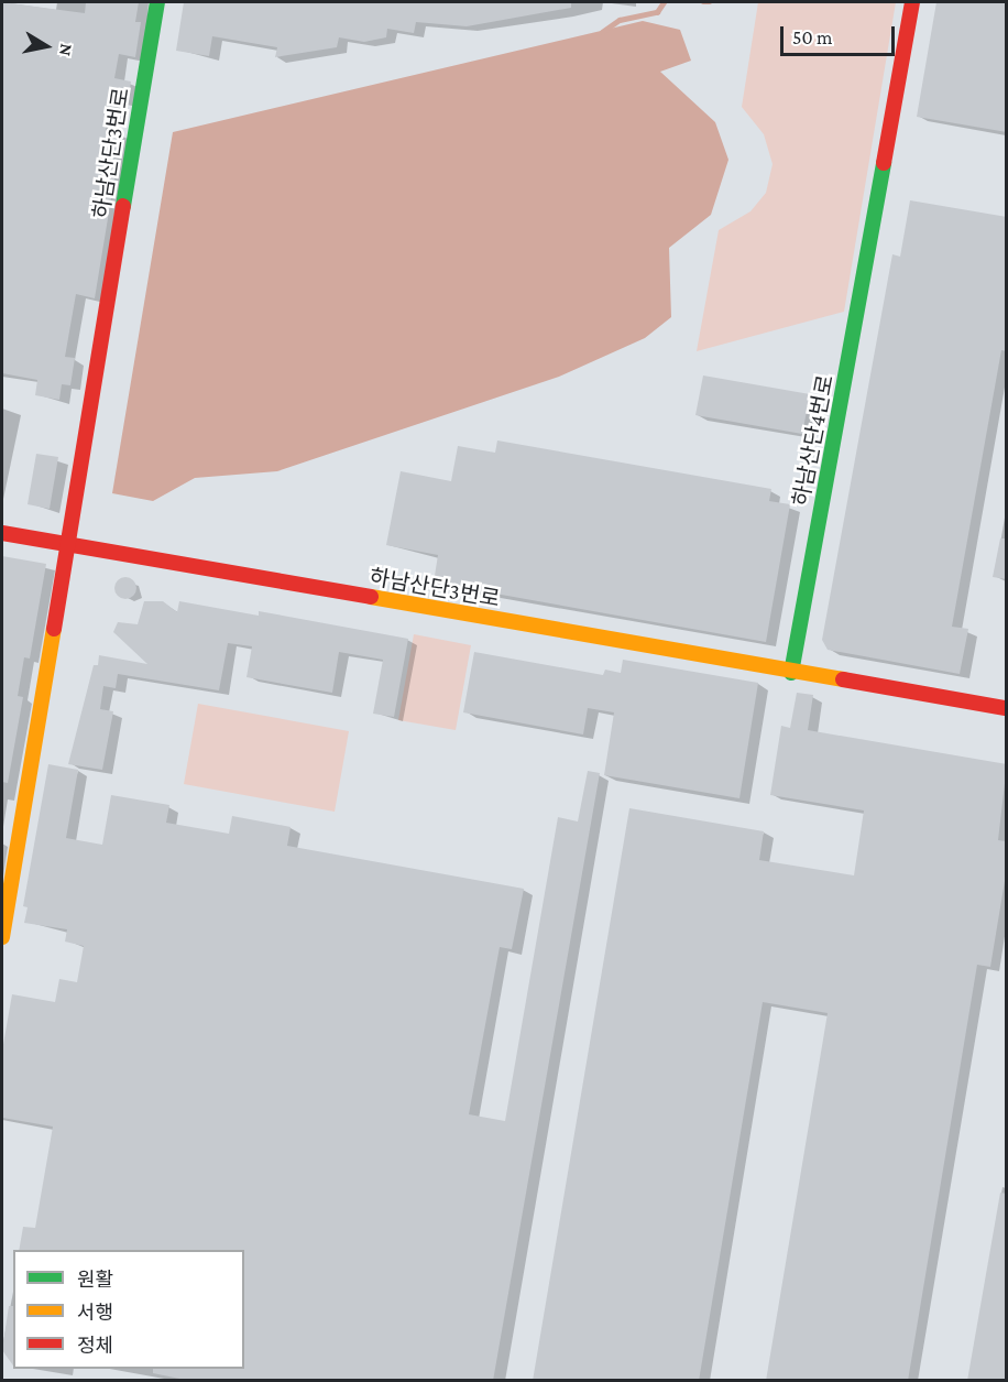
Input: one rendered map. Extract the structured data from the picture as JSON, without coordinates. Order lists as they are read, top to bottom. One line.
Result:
{"streets":{"street":["하남산단3번로","하남산단4번로"]},"crossings":[["하남산단3번로","하남산단4번로"]],"legend":["원활","서행","정체"],"scale_bar":"50 m","north":"right"}
